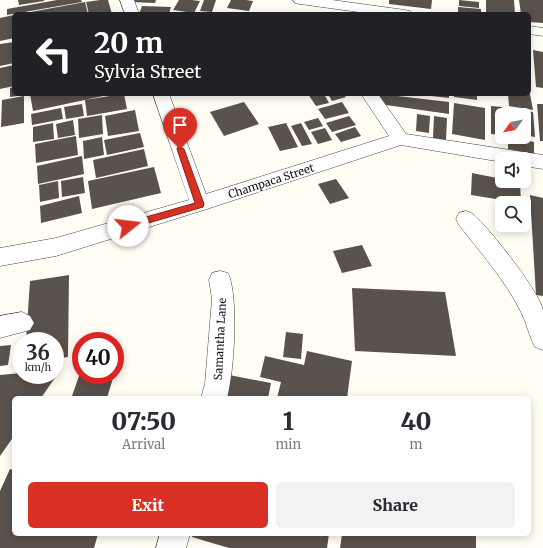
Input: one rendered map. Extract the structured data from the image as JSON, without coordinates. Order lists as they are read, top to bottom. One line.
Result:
{"streets":{"street":["Champaca Street","Samantha Lane"]},"north":"bottom left","page":{"turn":["20 m","Sylvia Street"],"speed":"36 km/h","limit":"40","eta":["07:50","Arrival","1","min","40","m"],"buttons":["Exit","Share"]}}
